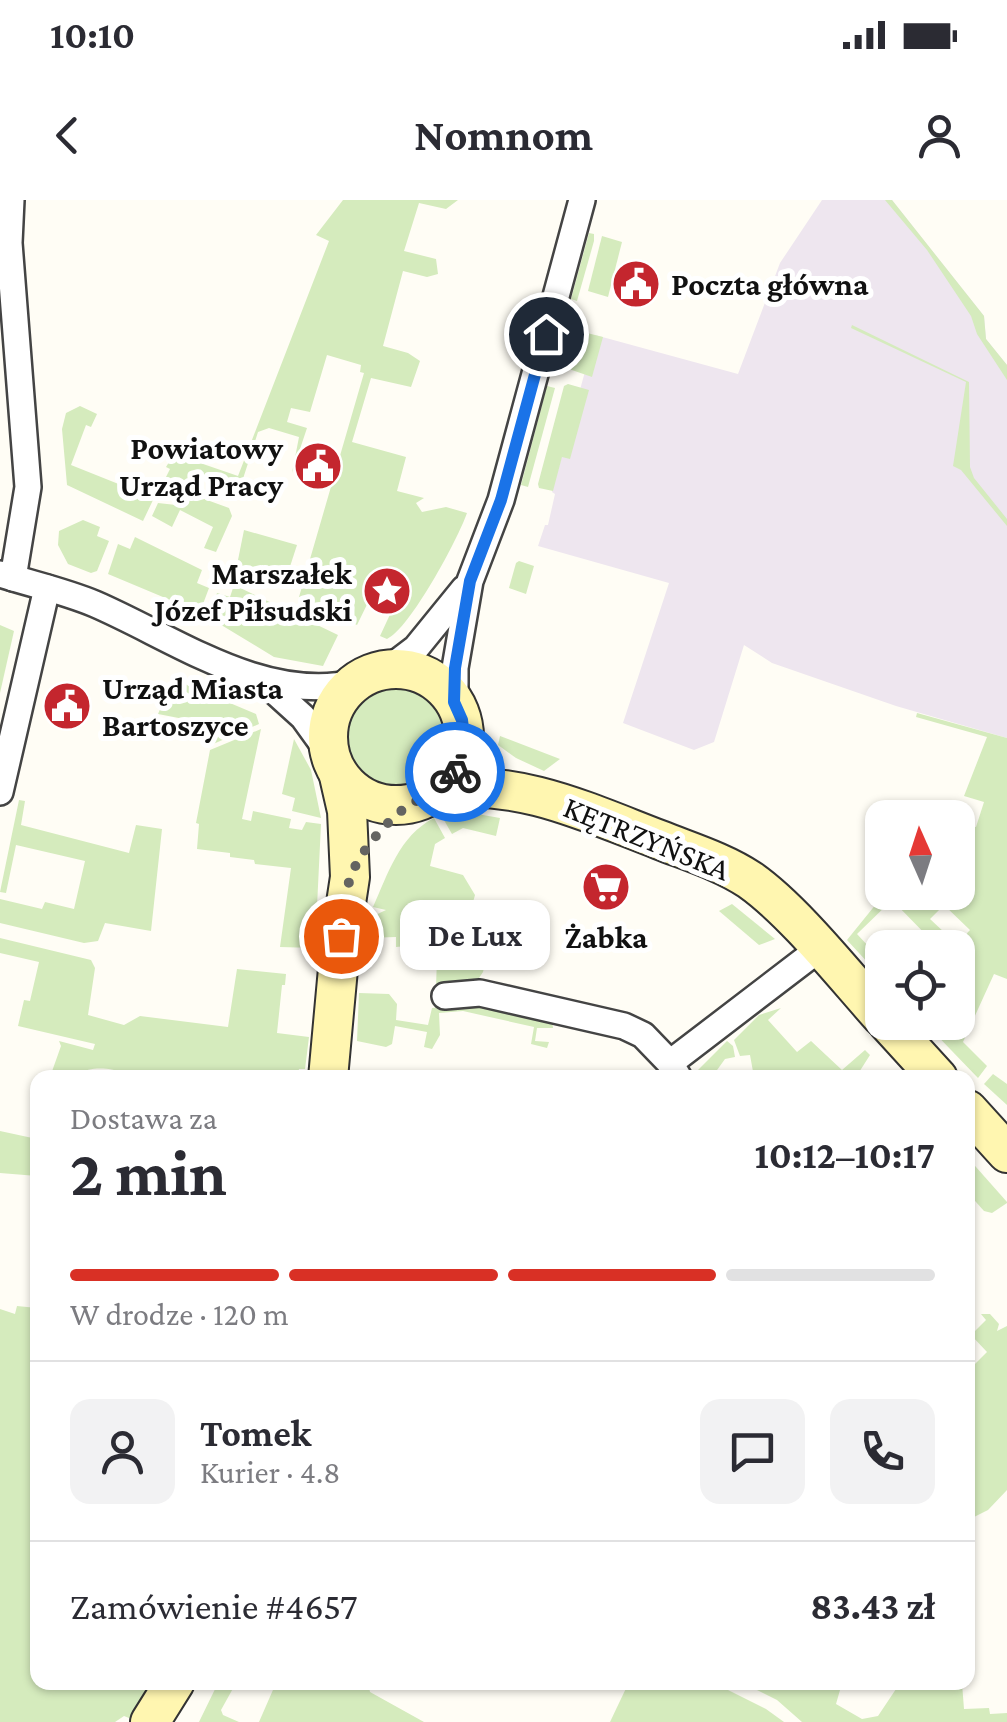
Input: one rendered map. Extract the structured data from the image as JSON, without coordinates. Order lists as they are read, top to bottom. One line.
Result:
{"streets":{"street":["KĘTRZYŃSKA"]},"places":{"public building":["Poczta główna","Powiatowy Urząd Pracy","Urząd Miasta Bartoszyce"],"place":["Marszałek Józef Piłsudski"],"supermarket":["Żabka"],"other":["De Lux"]},"north":"top","page":{"status":"10:10","header":"Nomnom","bubble":"De Lux","heading":["2 min","Dostawa za","10:12–10:17"],"panel":["Tomek","Kurier · 4.8","Zamówienie #4657","83.43 zł"],"bar":"W drodze · 120 m"}}
